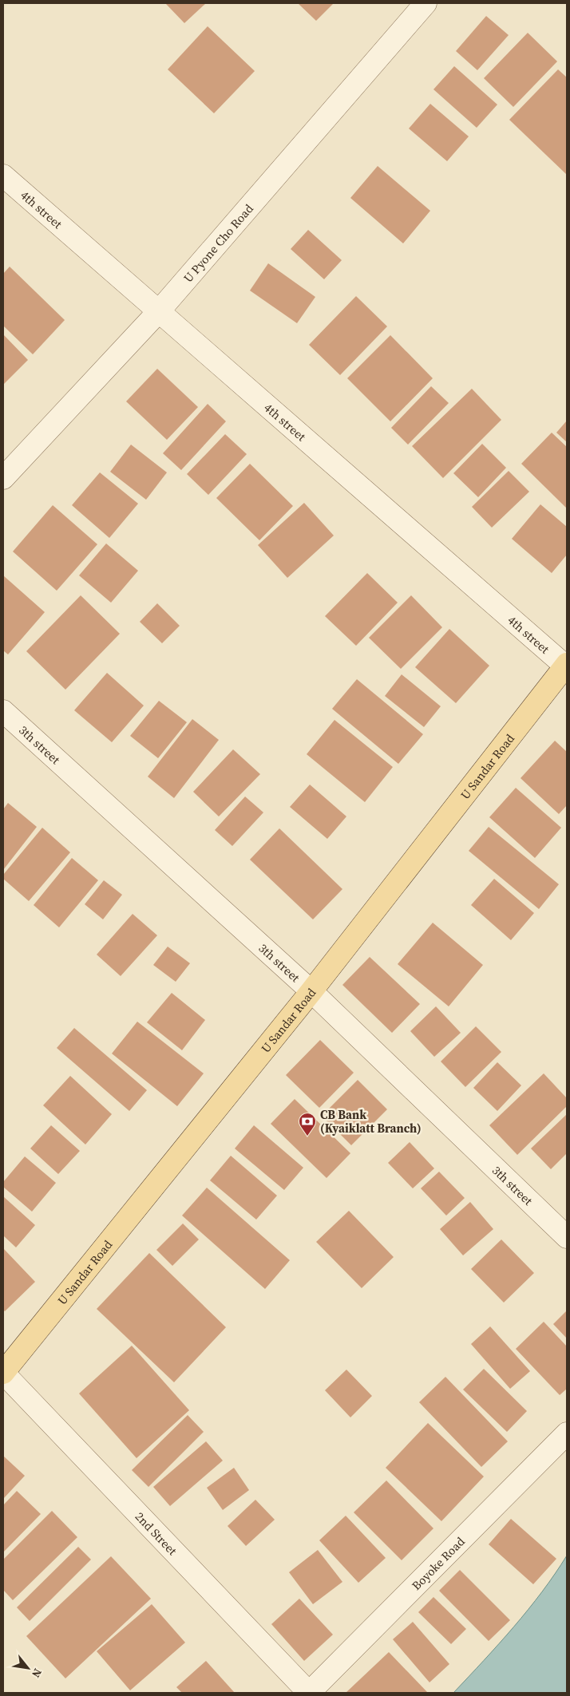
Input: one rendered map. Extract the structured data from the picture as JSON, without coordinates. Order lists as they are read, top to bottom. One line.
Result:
{"streets":{"main road":["U Sandar Road"],"street":["4th street","U Pyone Cho Road","3th street","2nd Street","Boyoke Road"]},"crossings":[["4th street","U Pyone Cho Road"],["4th street","U Sandar Road"],["3th street","U Sandar Road"],["U Sandar Road","2nd Street"],["2nd Street","Boyoke Road"]],"places":{"bank":["CB Bank (Kyaiklatt Branch)"]},"north":"bottom right"}
